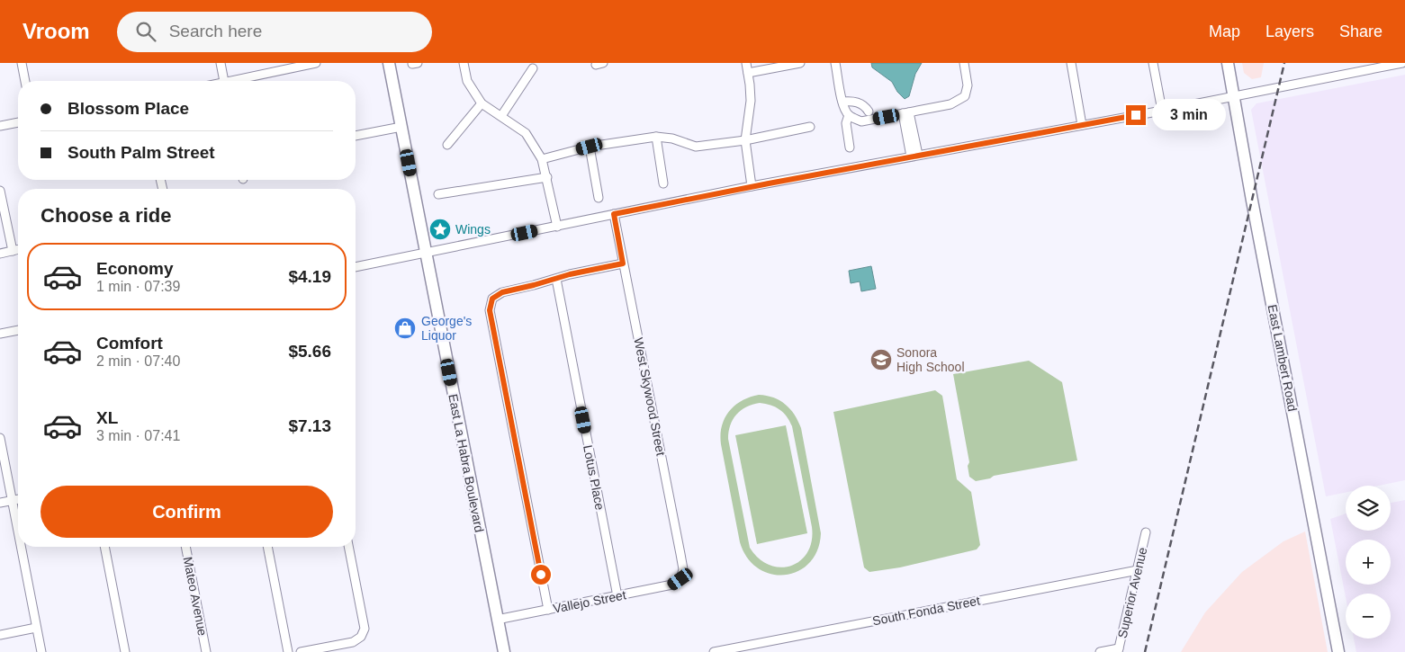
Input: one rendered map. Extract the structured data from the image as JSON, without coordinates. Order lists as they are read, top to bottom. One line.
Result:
{"streets":{"main road":["East Lambert Road","East La Habra Boulevard"],"street":["West Skywood Street","Lotus Place","Superior Avenue","Mateo Avenue","Vallejo Street","South Fonda Street"]},"crossings":[["West Skywood Street","Vallejo Street"],["East La Habra Boulevard","Vallejo Street"],["Lotus Place","Vallejo Street"],["Superior Avenue","South Fonda Street"]],"places":{"place":["Wings"],"shop":["George's Liquor"],"school or university":["Sonora High School"]},"page":{"header":"Vroom","search":"Search here","nav":["Map","Layers","Share"],"banner":["Blossom Place","South Palm Street"],"bubble":"3 min","heading":"Choose a ride","list":[{"name":"Economy","note":"1 min · 07:39","value":"$4.19"},{"name":"Comfort","note":"2 min · 07:40","value":"$5.66"},{"name":"XL","note":"3 min · 07:41","value":"$7.13"}],"buttons":"Confirm","map_buttons":["+","−"]}}
